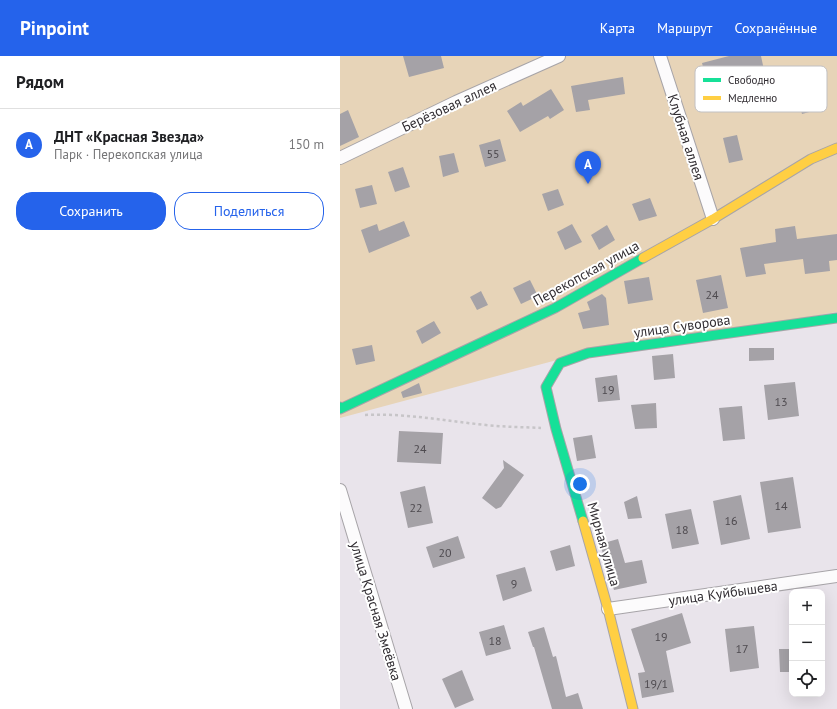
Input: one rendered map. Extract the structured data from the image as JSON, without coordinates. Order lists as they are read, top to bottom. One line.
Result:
{"streets":{"street":["Берёзовая аллея","Клубная аллея","Перекопская улица","улица Суворова","Мирная улица","улица Куйбышева","улица Красная Змеёвка"]},"crossings":[["Клубная аллея","Перекопская улица"],["улица Суворова","Мирная улица"],["Мирная улица","улица Куйбышева"]],"house_numbers":["55","24","19","13","24","14","22","16","18","20","9","19","18","17","19/1"],"legend":["Свободно","Медленно"],"page":{"header":"Pinpoint","nav":["Карта","Маршрут","Сохранённые"],"heading":"Рядом","list":[{"mark":"A","name":"ДНТ «Красная Звезда»","note":"Парк · Перекопская улица","value":"150 m"}],"pins":"A","buttons":["Сохранить","Поделиться"],"map_buttons":["+","−"]}}
